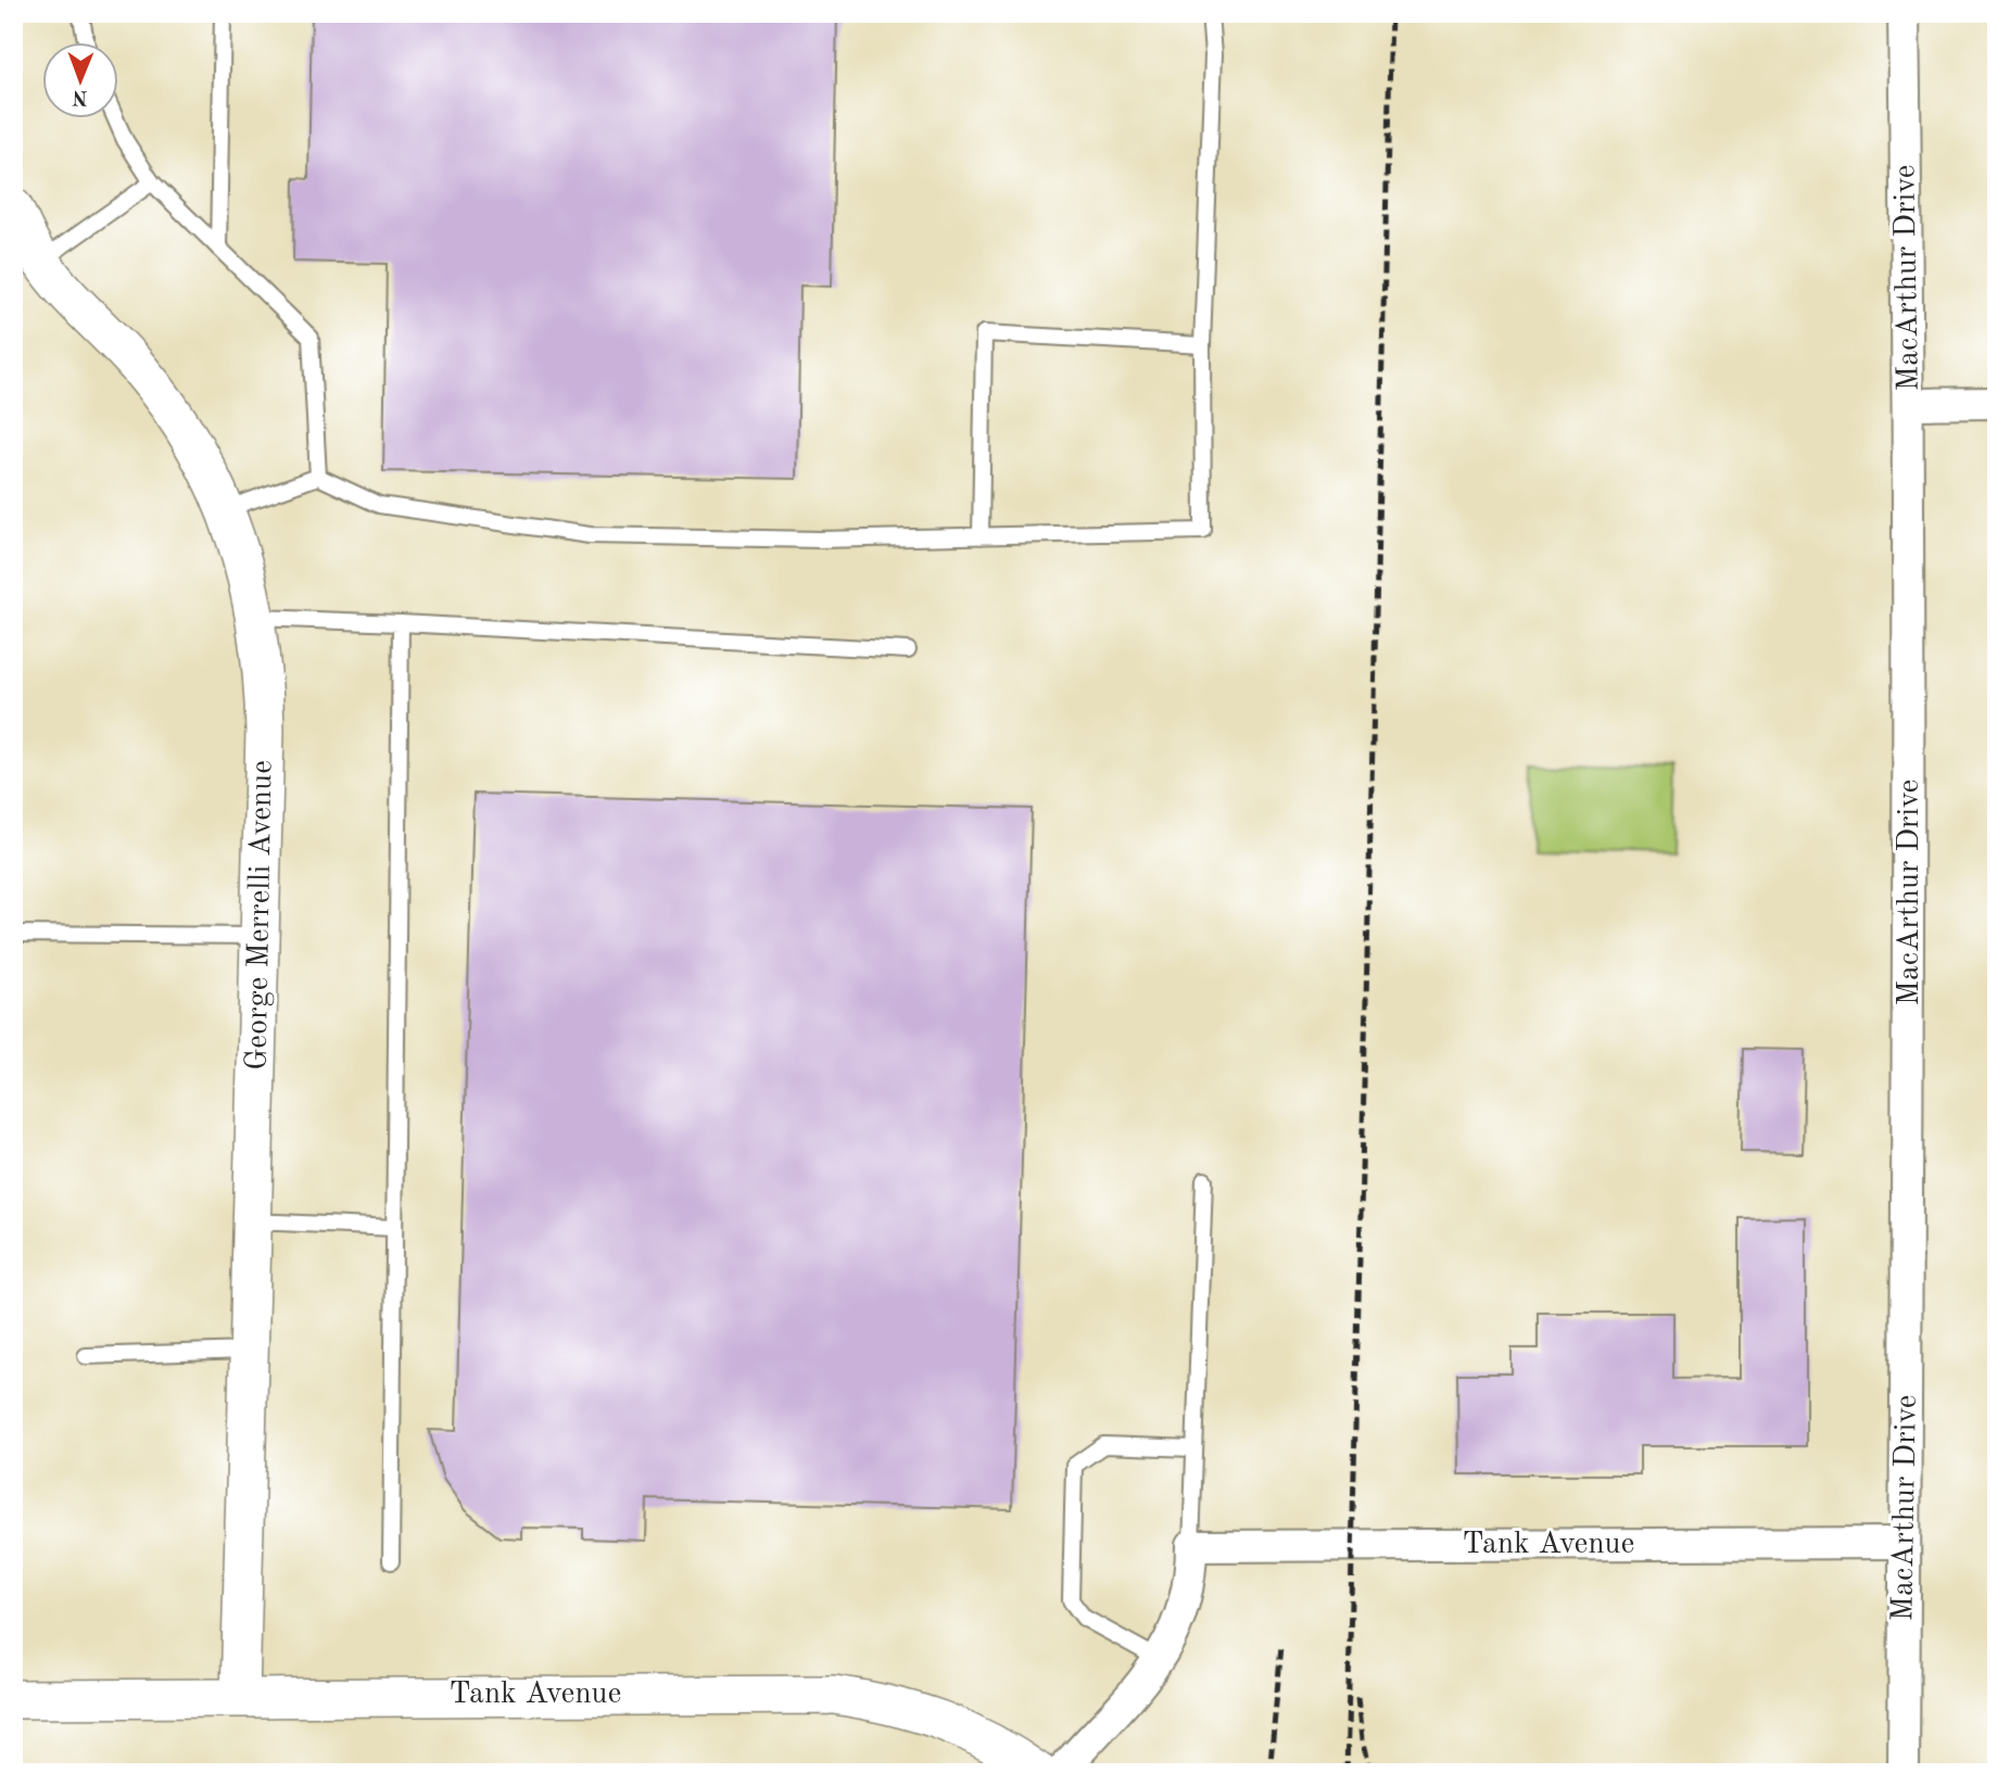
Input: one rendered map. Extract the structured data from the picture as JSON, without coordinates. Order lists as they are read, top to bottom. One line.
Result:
{"streets":{"street":["MacArthur Drive","George Merrelli Avenue","Tank Avenue"]},"crossings":[["MacArthur Drive","Tank Avenue"],["George Merrelli Avenue","Tank Avenue"]],"north":"bottom"}
